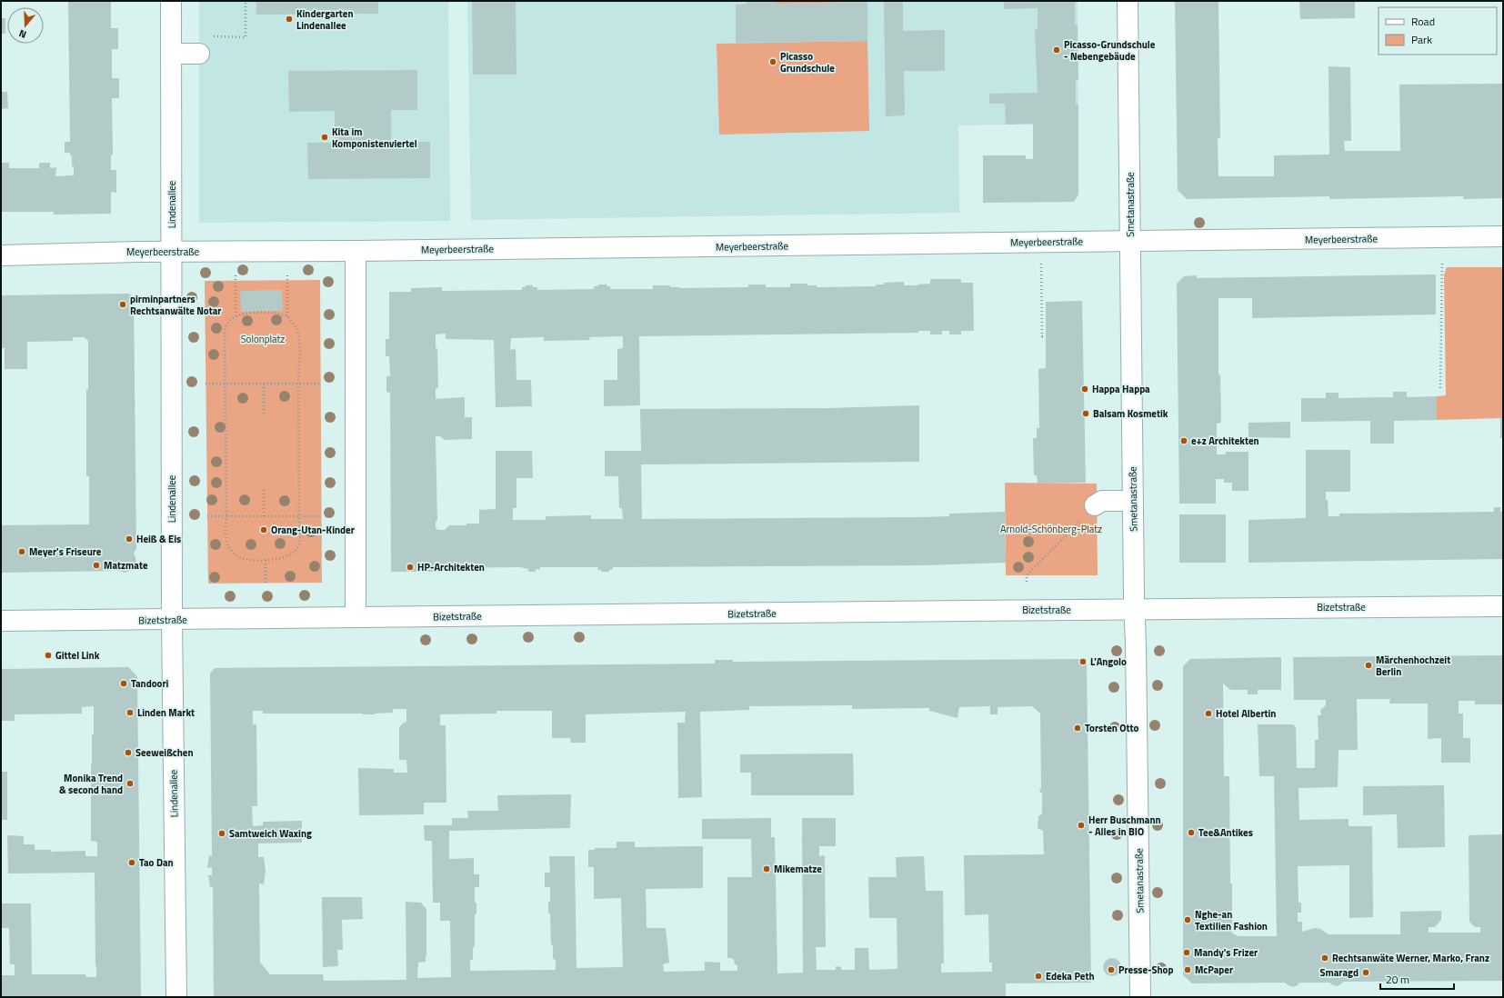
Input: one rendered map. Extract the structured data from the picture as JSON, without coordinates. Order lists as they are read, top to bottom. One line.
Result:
{"streets":{"street":["Lindenallee","Smetanastraße","Meyerbeerstraße","Bizetstraße"]},"crossings":[["Lindenallee","Meyerbeerstraße"],["Lindenallee","Bizetstraße"],["Smetanastraße","Meyerbeerstraße"],["Smetanastraße","Bizetstraße"]],"parks":["Solonplatz","Arnold-Schönberg-Platz"],"places":["Kindergarten Lindenallee","Picasso-Grundschule - Nebengebäude","Picasso Grundschule","Kita im Komponistenviertel","pirminpartners Rechtsanwälte Notar","Happa Happa","Balsam Kosmetik","e+z Architekten","Orang-Utan-Kinder","Heiß & Eis","Meyer's Friseure","Matzmate","HP-Architekten","Gittel Link","L'Angolo","Märchenhochzeit Berlin","Tandoori","Linden Markt","Hotel Albertin","Torsten Otto","Seeweißchen","Monika Trend & second hand","Herr Buschmann - Alles in BIO","Tee&Antikes","Samtweich Waxing","Tao Dan","Mikematze","Nghe-an Textilien Fashion","Mandy's Frizer","Rechtsanwäte Werner, Marko, Franz","Presse-Shop","McPaper","Smaragd","Edeka Peth"],"legend":["Road","Park"],"scale_bar":"20 m","north":"bottom"}
